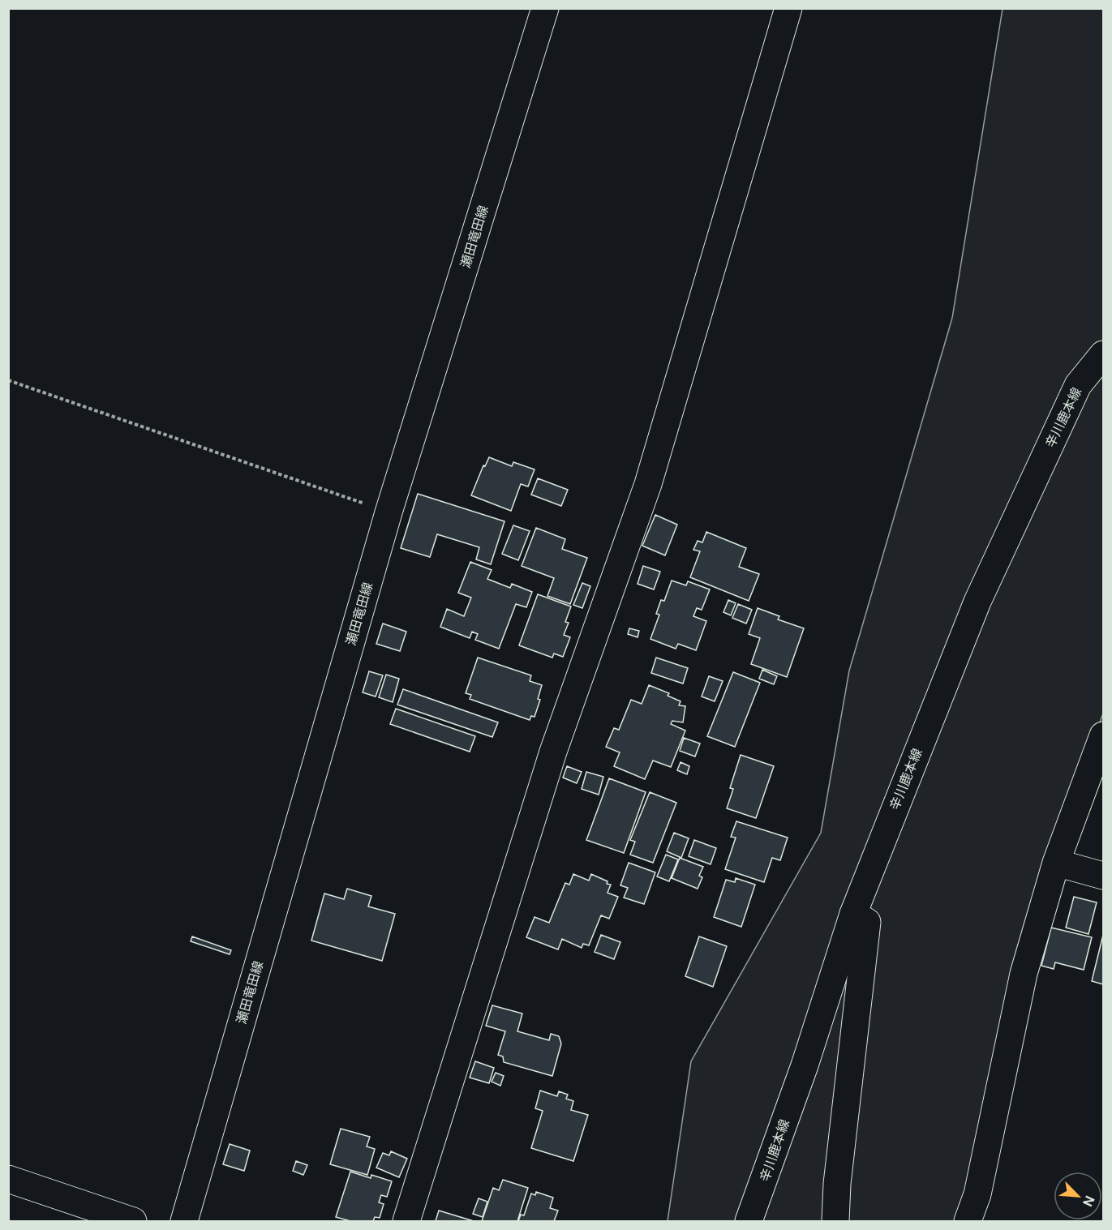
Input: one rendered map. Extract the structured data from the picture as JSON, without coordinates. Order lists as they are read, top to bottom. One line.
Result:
{"streets":{"street":["瀬田竜田線","辛川鹿本線"]},"north":"bottom right"}
